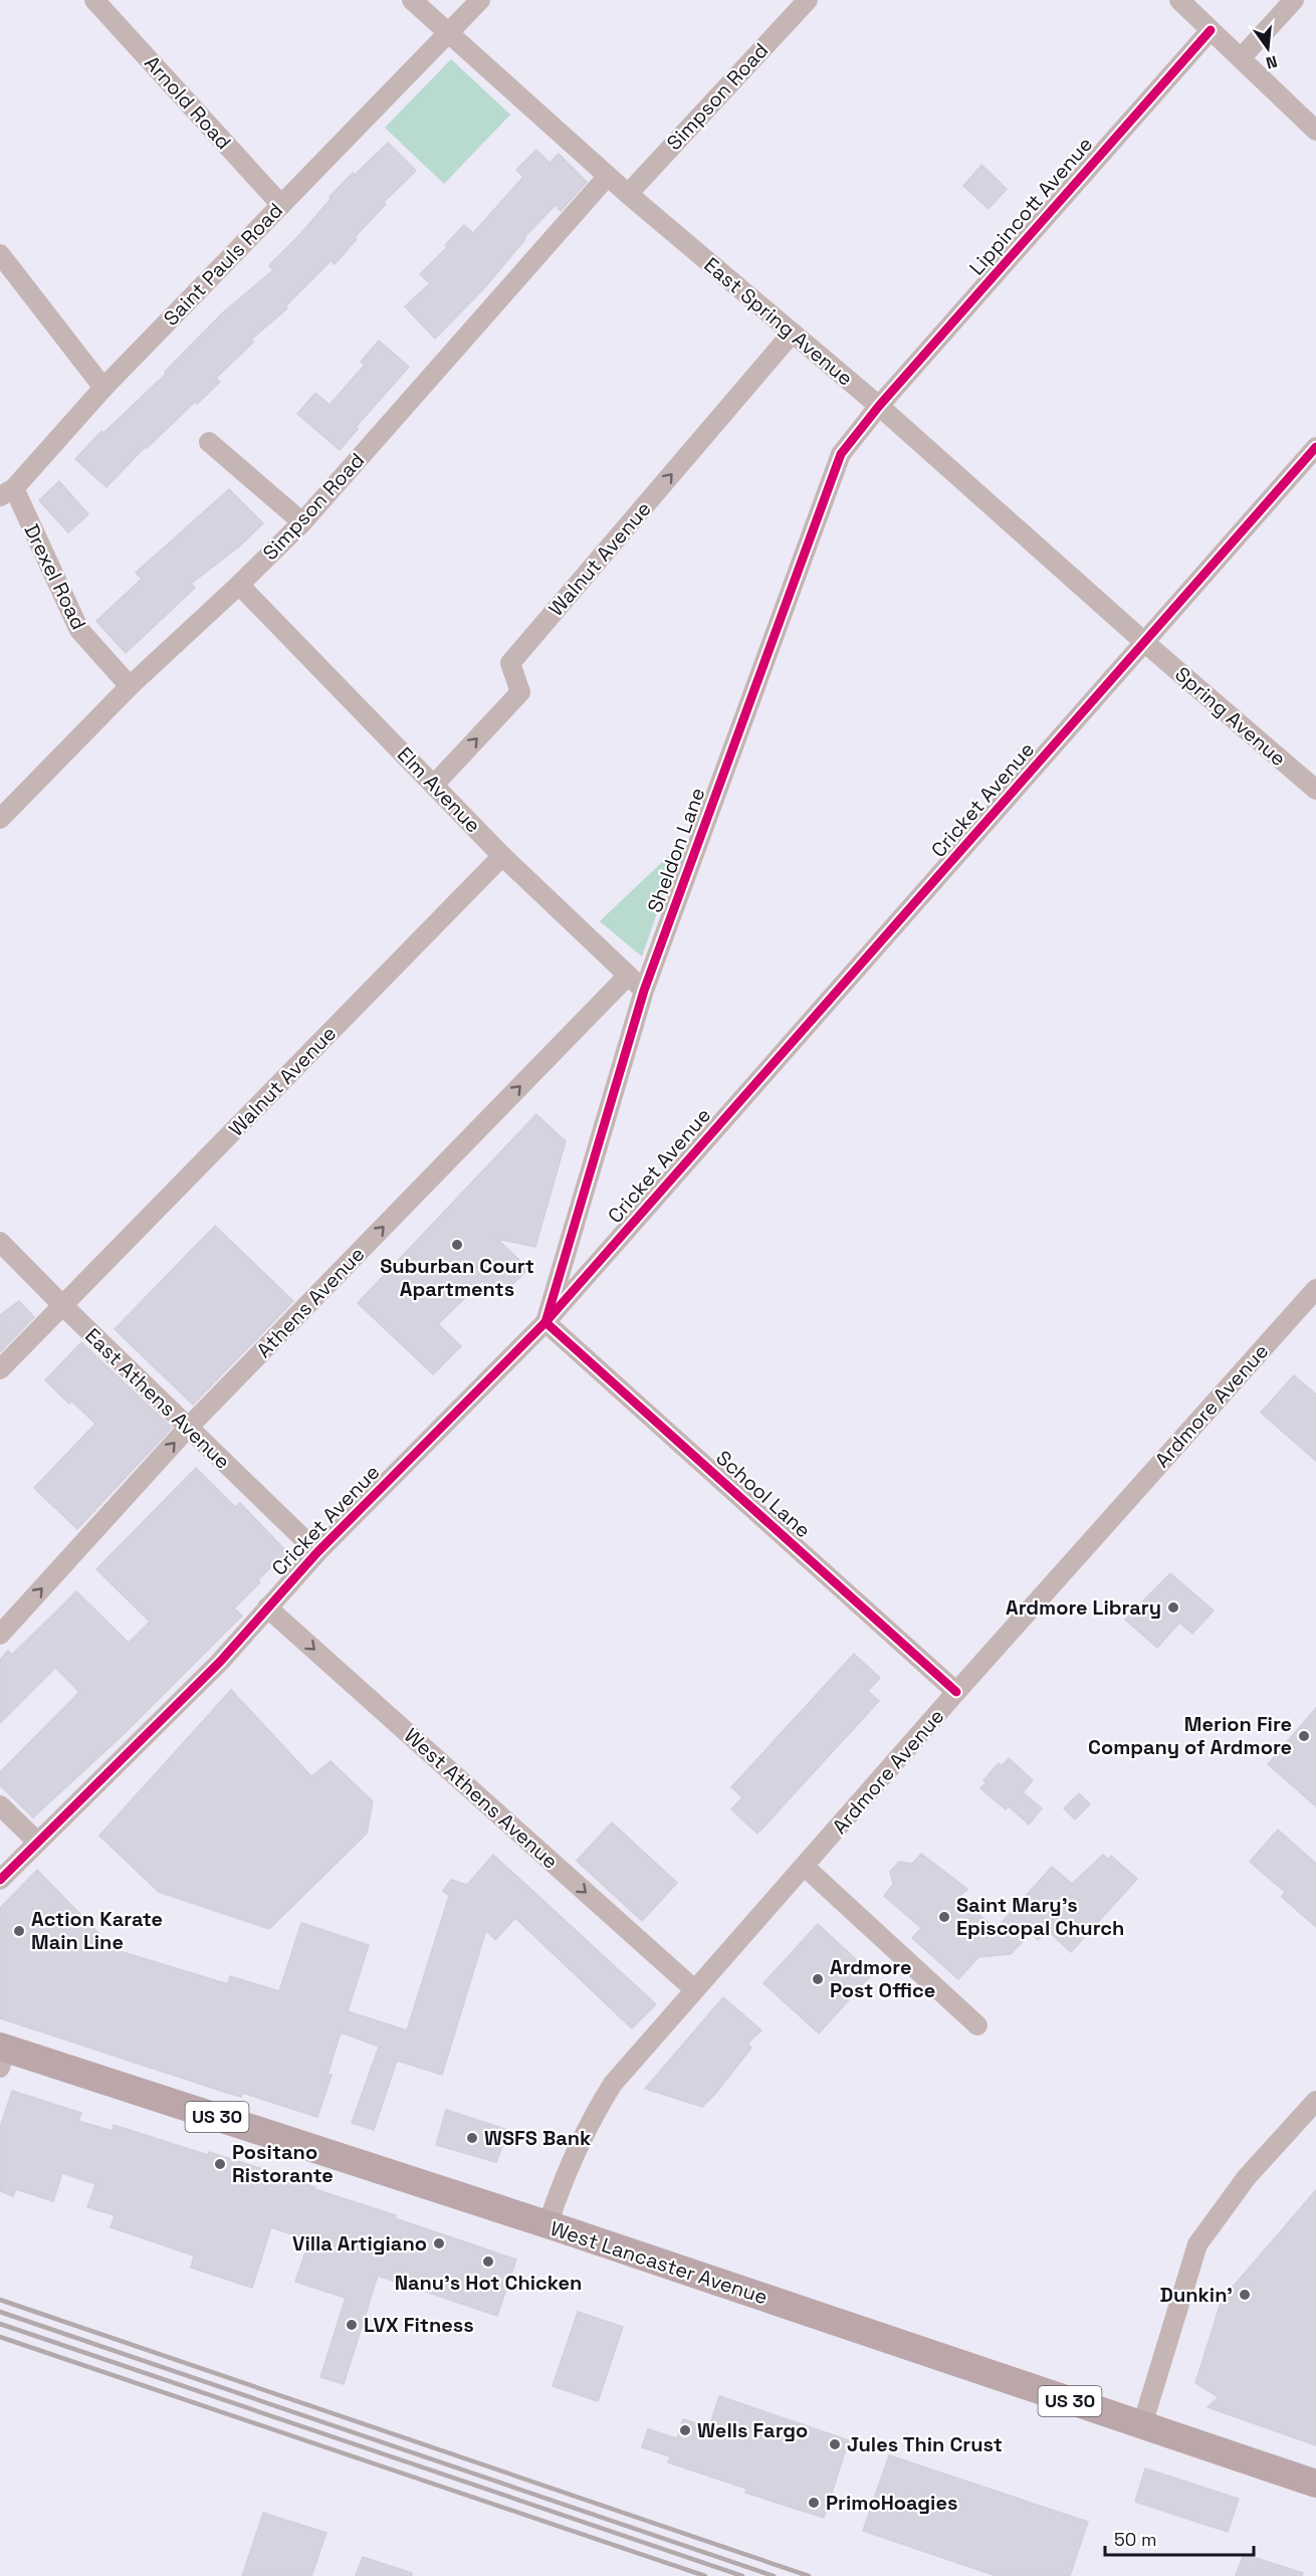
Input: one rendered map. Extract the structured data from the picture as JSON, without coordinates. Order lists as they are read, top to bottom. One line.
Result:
{"streets":{"highway":["US 30","West Lancaster Avenue"],"street":["Simpson Road","Arnold Road","Lippincott Avenue","Saint Pauls Road","East Spring Avenue","Walnut Avenue","Drexel Road","Spring Avenue","Elm Avenue","Cricket Avenue","Sheldon Lane","Athens Avenue","East Athens Avenue","Ardmore Avenue","School Lane","West Athens Avenue"]},"crossings":[["Simpson Road","East Spring Avenue"],["Simpson Road","Drexel Road"],["Simpson Road","Elm Avenue"],["Arnold Road","Saint Pauls Road"],["Lippincott Avenue","East Spring Avenue"],["Lippincott Avenue","Sheldon Lane"],["Saint Pauls Road","East Spring Avenue"],["Saint Pauls Road","Drexel Road"],["East Spring Avenue","Walnut Avenue"],["East Spring Avenue","Spring Avenue"],["East Spring Avenue","Cricket Avenue"],["East Spring Avenue","Sheldon Lane"],["Walnut Avenue","Elm Avenue"],["Walnut Avenue","East Athens Avenue"],["Spring Avenue","Cricket Avenue"],["Elm Avenue","Sheldon Lane"],["Elm Avenue","Athens Avenue"],["Cricket Avenue","Sheldon Lane"],["Cricket Avenue","East Athens Avenue"],["Cricket Avenue","School Lane"],["Cricket Avenue","West Athens Avenue"],["Sheldon Lane","School Lane"],["Athens Avenue","East Athens Avenue"],["Ardmore Avenue","School Lane"],["Ardmore Avenue","West Athens Avenue"],["Ardmore Avenue","West Lancaster Avenue"]],"one_way":["Walnut Avenue","Athens Avenue","West Athens Avenue"],"places":["Suburban Court Apartments","Ardmore Library","Merion Fire Company of Ardmore","Saint Mary's Episcopal Church","Action Karate Main Line","Ardmore Post Office","WSFS Bank","Positano Ristorante","Villa Artigiano","Nanu's Hot Chicken","Dunkin'","LVX Fitness","Wells Fargo","Jules Thin Crust","PrimoHoagies"],"scale_bar":"50 m","north":"bottom"}
